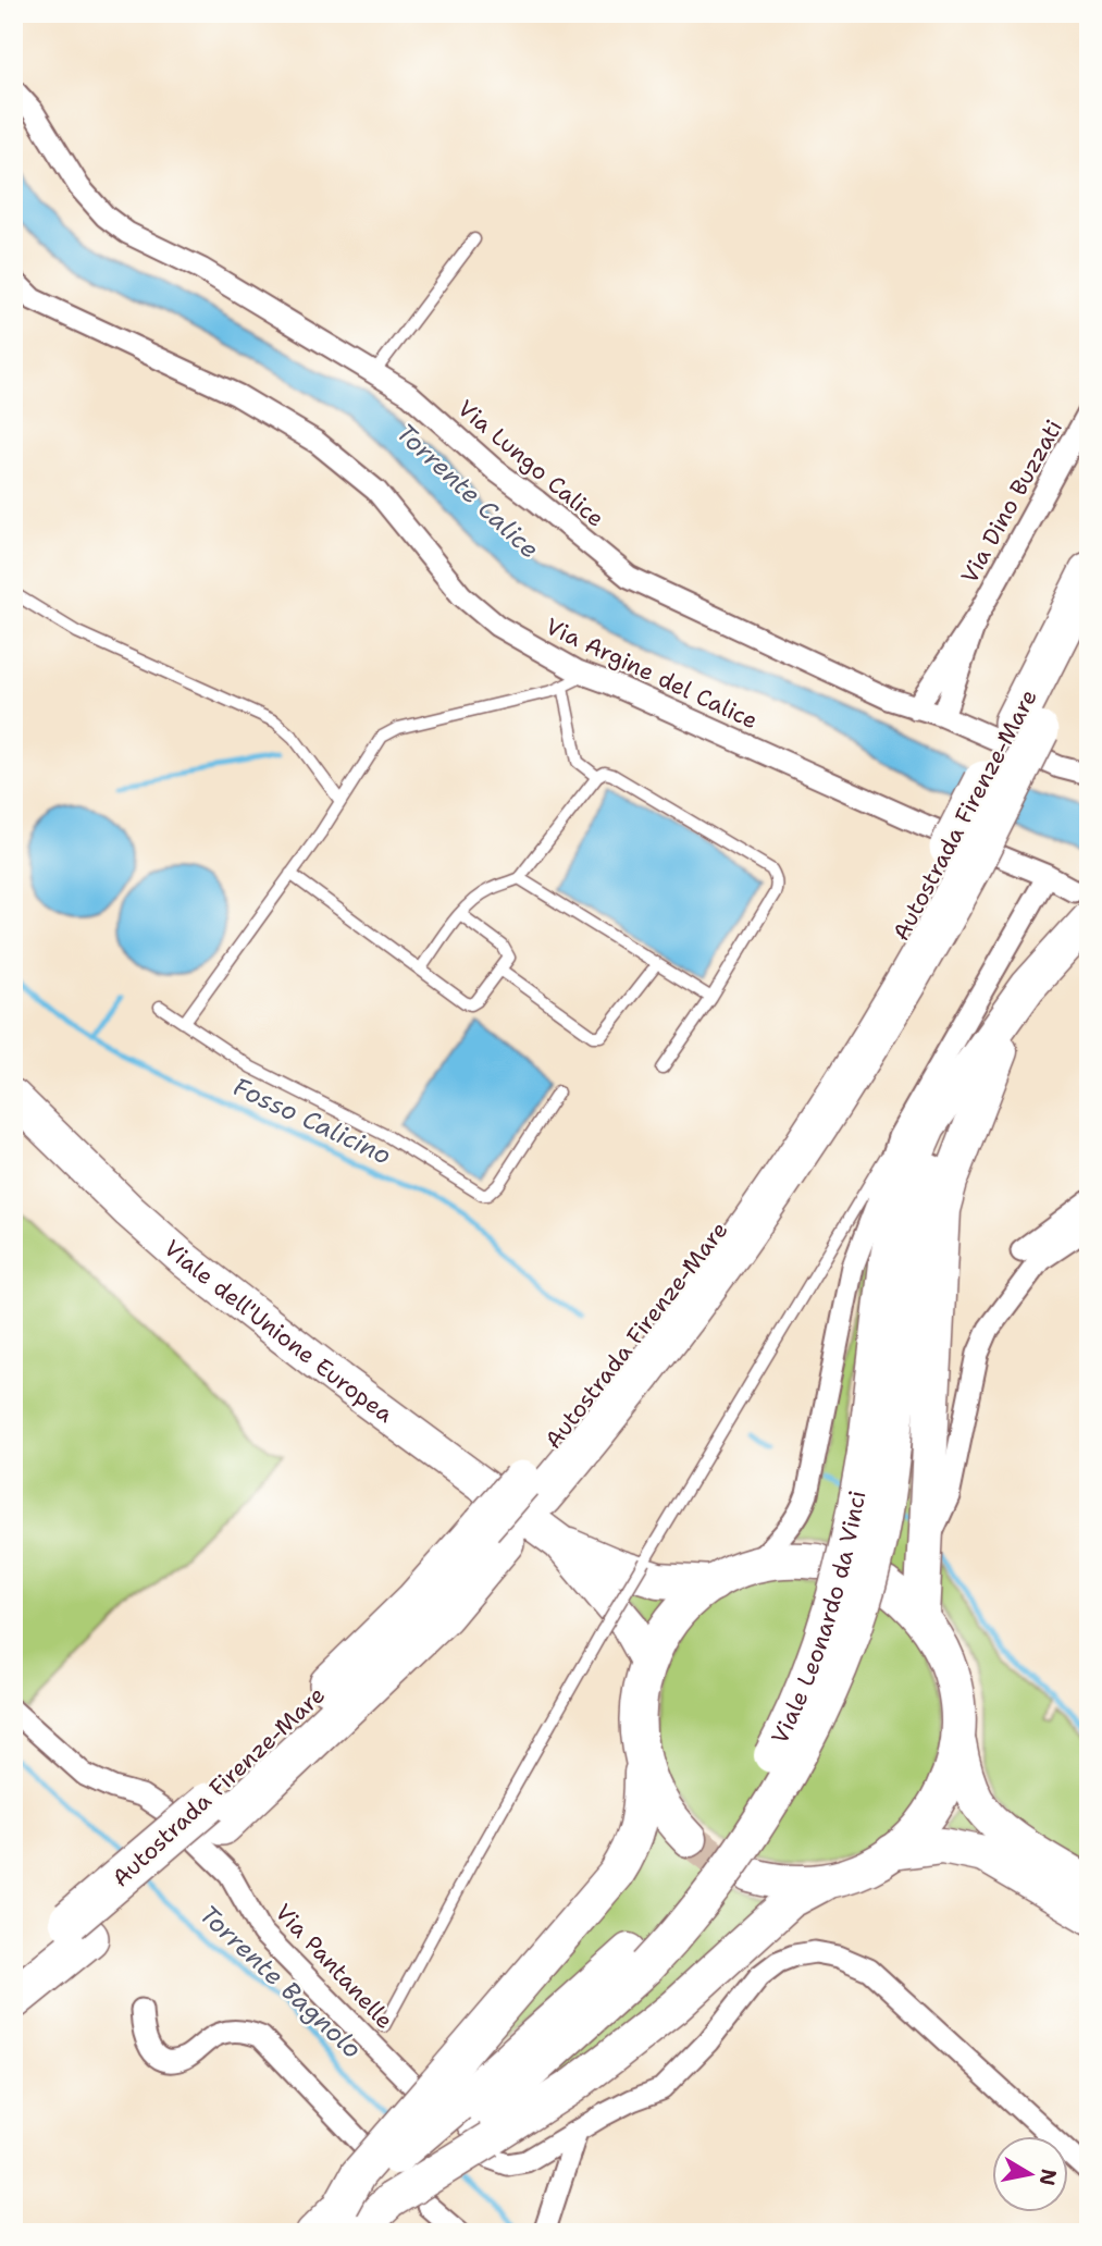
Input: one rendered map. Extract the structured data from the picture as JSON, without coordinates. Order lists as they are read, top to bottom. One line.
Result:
{"streets":{"highway":["Autostrada Firenze-Mare"],"main road":["Viale dell'Unione Europea","Viale Leonardo da Vinci"],"street":["Via Lungo Calice","Via Dino Buzzati","Via Argine del Calice","Via Pantanelle"]},"crossings":[["Via Lungo Calice","Via Dino Buzzati"],["Via Argine del Calice","Viale Leonardo da Vinci"],["Viale dell'Unione Europea","Viale Leonardo da Vinci"],["Viale Leonardo da Vinci","Via Pantanelle"]],"water":["Torrente Calice","Fosso Calicino","Torrente Bagnolo"],"north":"right"}
